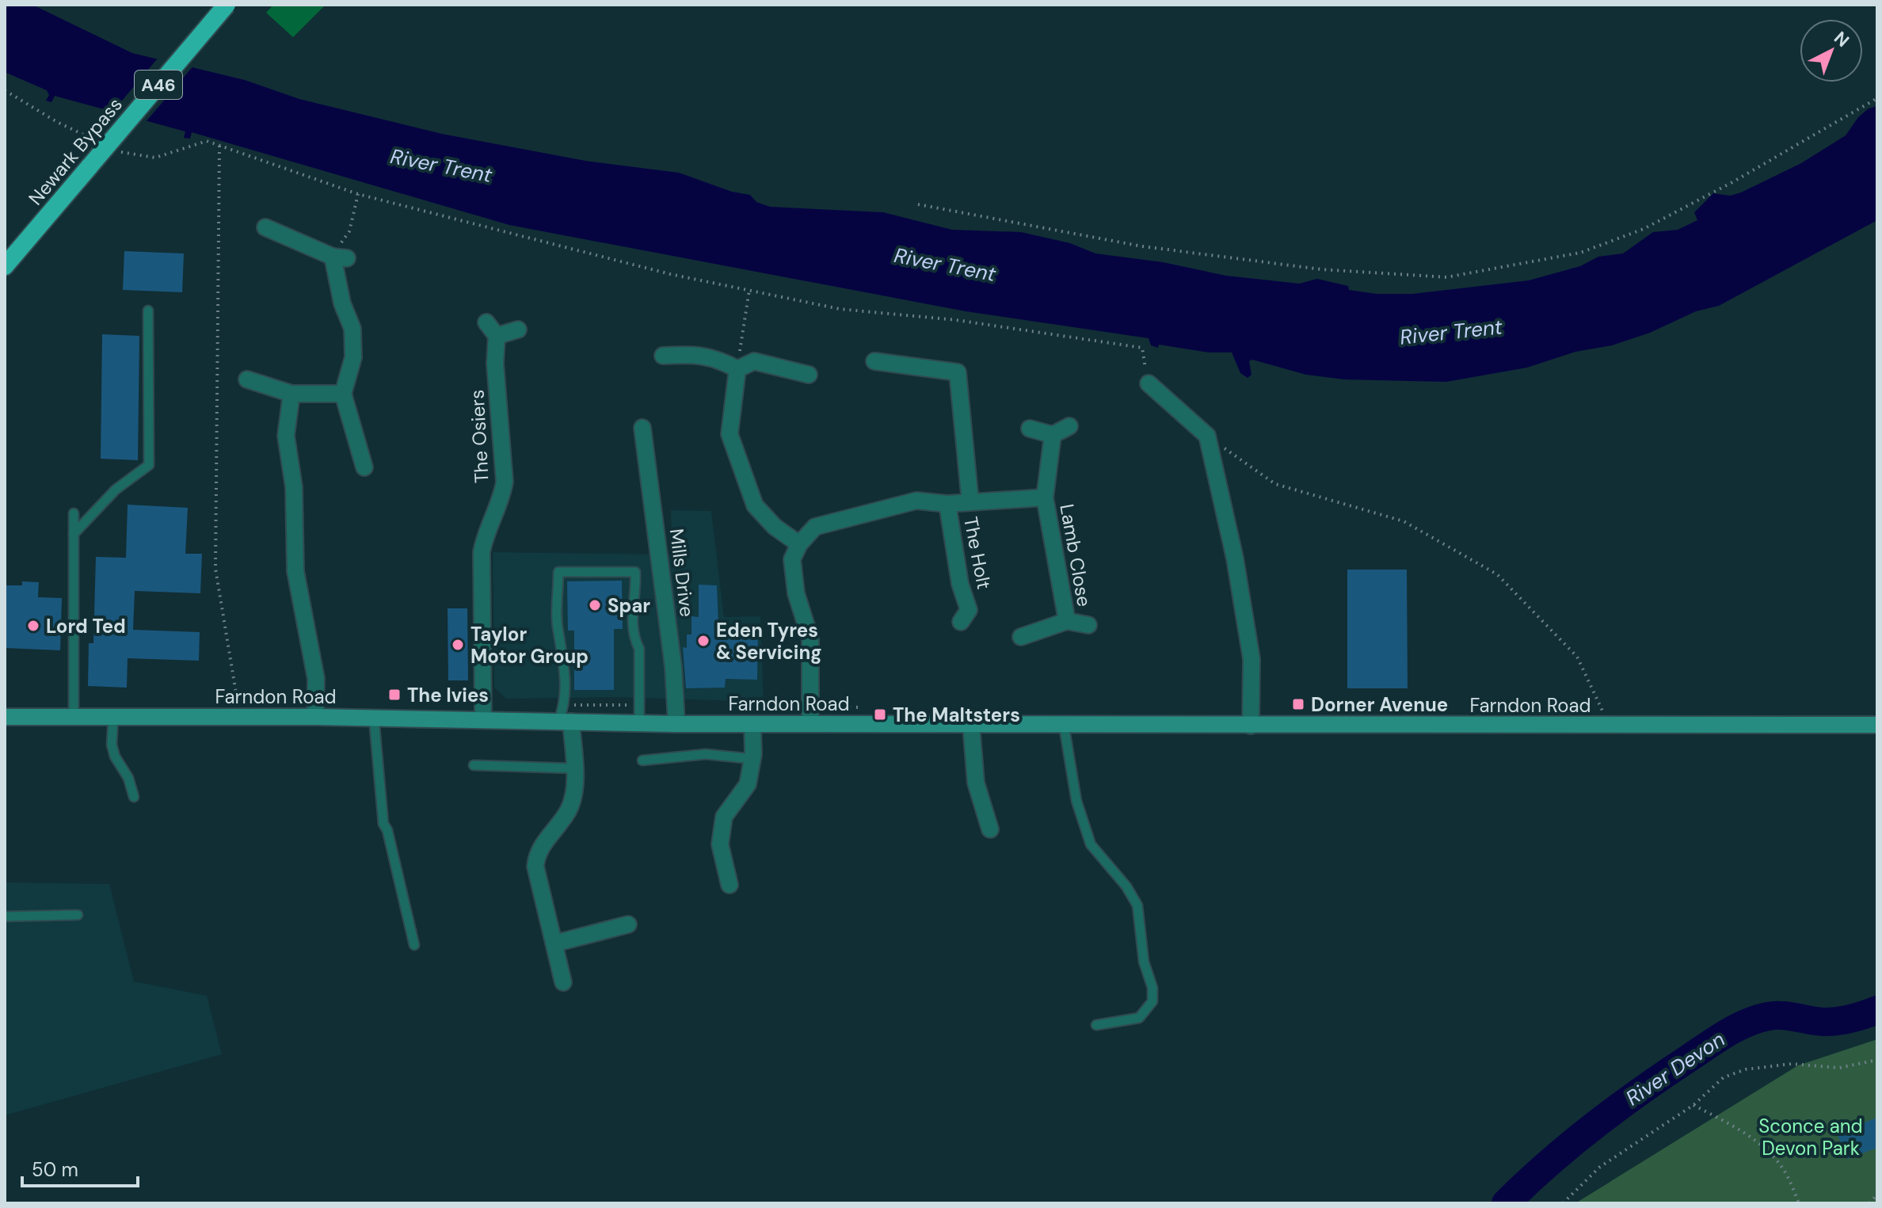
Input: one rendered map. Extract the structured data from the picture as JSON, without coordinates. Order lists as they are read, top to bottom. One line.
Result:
{"streets":{"highway":["A46","Newark Bypass"],"main road":["Farndon Road"],"street":["The Osiers","The Holt","Lamb Close","Mills Drive"]},"crossings":[["The Osiers","Farndon Road"],["Mills Drive","Farndon Road"]],"water":["River Trent","River Devon"],"parks":["Sconce and Devon Park"],"places":{"other":["Spar","Lord Ted","Eden Tyres & Servicing","Taylor Motor Group"],"transit":["The Ivies","Dorner Avenue","The Maltsters"]},"scale_bar":"50 m","north":"top right"}
